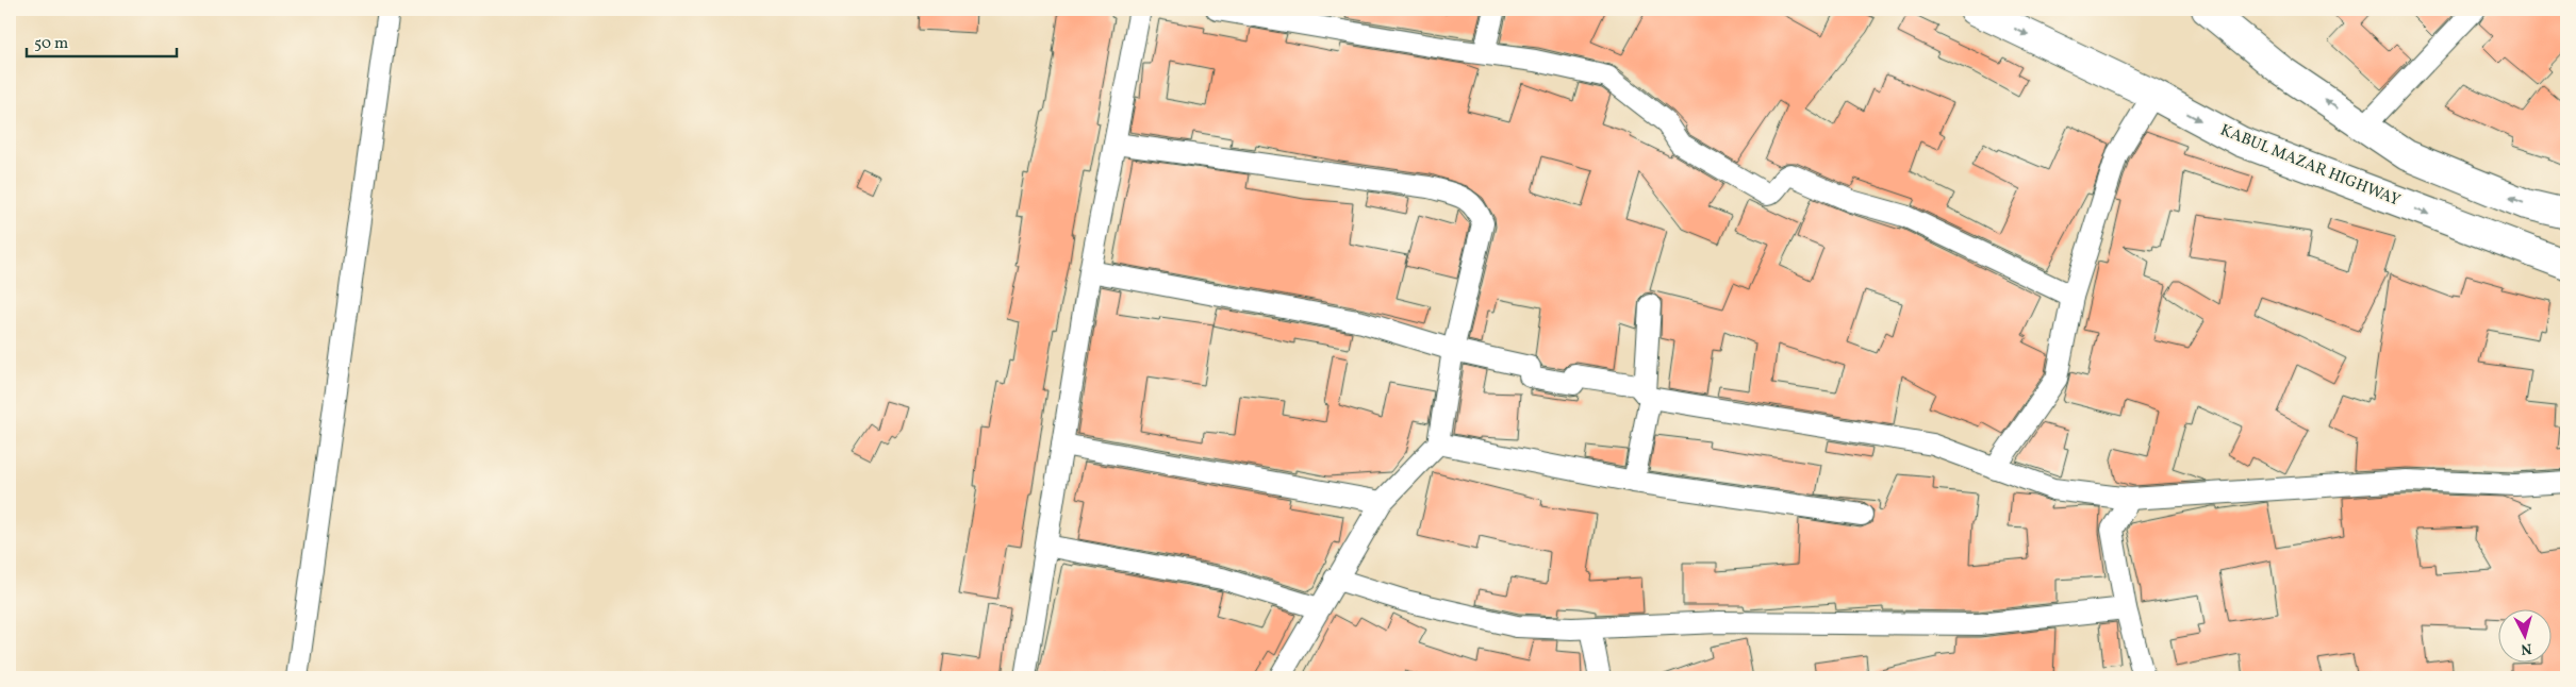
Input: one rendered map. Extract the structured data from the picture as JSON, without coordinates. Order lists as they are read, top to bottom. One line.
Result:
{"streets":{"highway":["KABUL MAZAR HIGHWAY"]},"scale_bar":"50 m","north":"bottom"}
